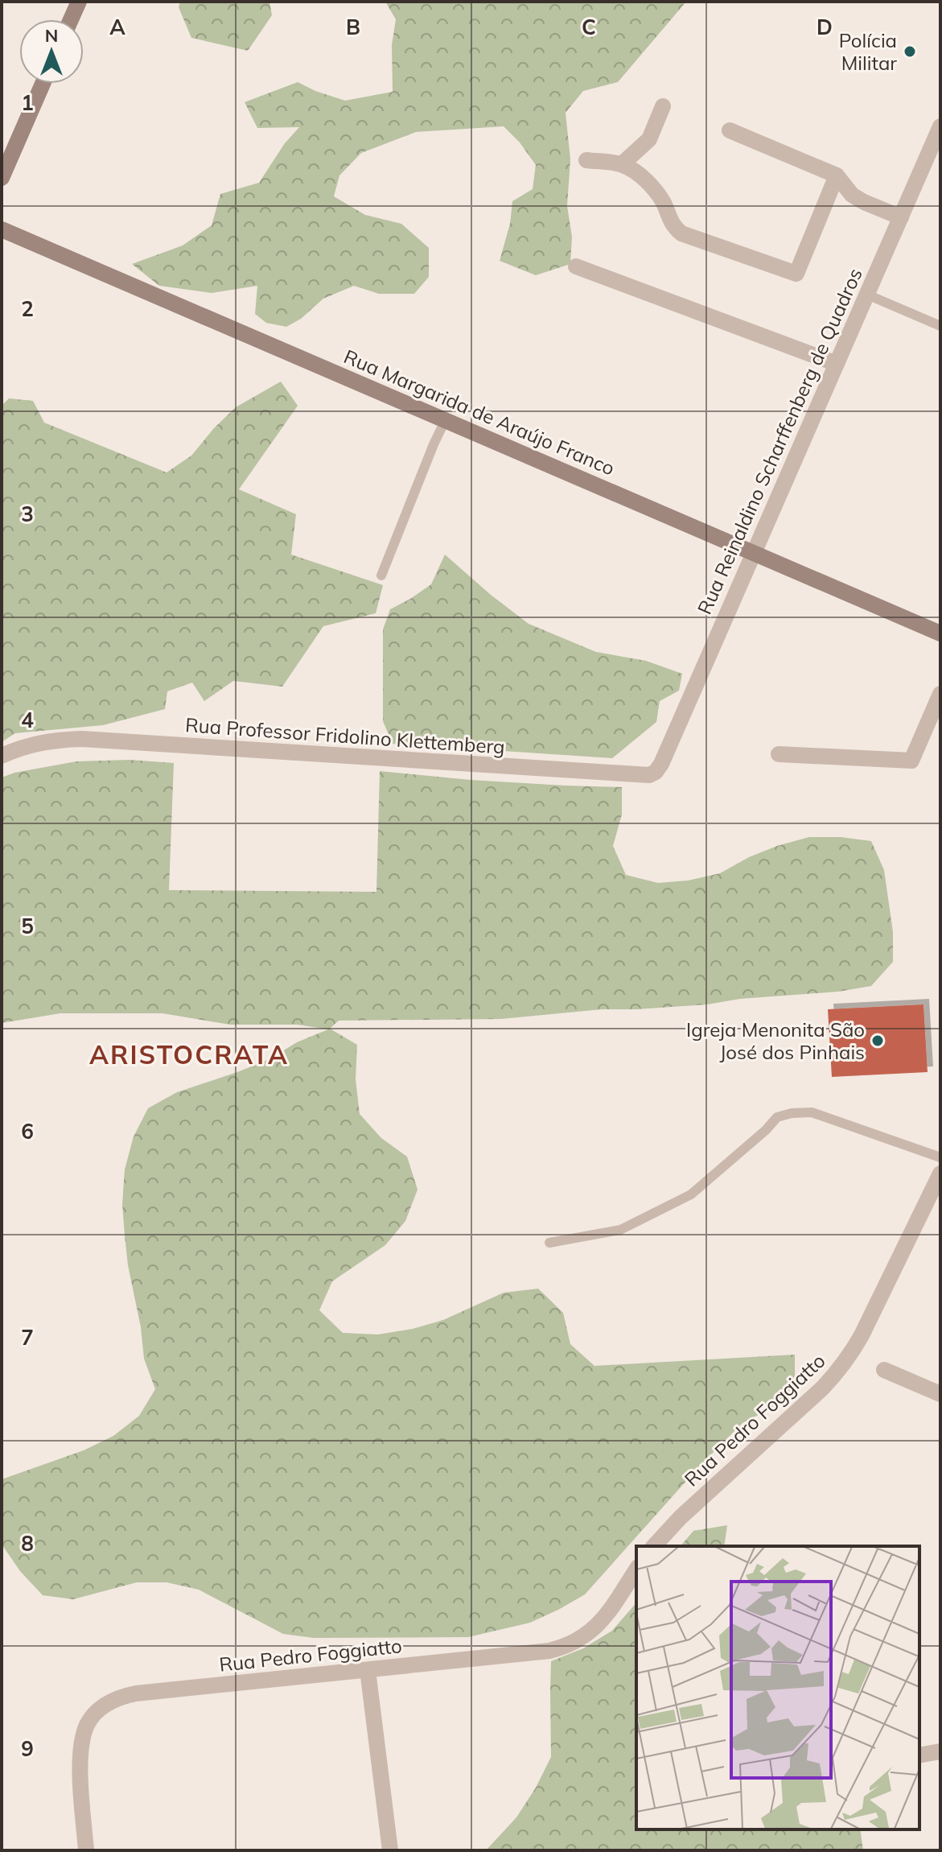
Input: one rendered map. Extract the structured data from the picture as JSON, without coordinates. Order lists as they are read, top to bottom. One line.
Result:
{"streets":{"main road":["Rua Margarida de Araújo Franco"],"street":["Rua Reinaldino Scharffenberg de Quadros","Rua Professor Fridolino Klettemberg","Rua Pedro Foggiatto"]},"crossings":[["Rua Margarida de Araújo Franco","Rua Reinaldino Scharffenberg de Quadros"],["Rua Reinaldino Scharffenberg de Quadros","Rua Professor Fridolino Klettemberg"]],"districts":["ARISTOCRATA"],"places":["Polícia Militar","Igreja Menonita São José dos Pinhais"],"north":"top","grid":{"columns":["A","B","C","D"],"rows":["1","2","3","4","5","6","7","8","9"]}}
